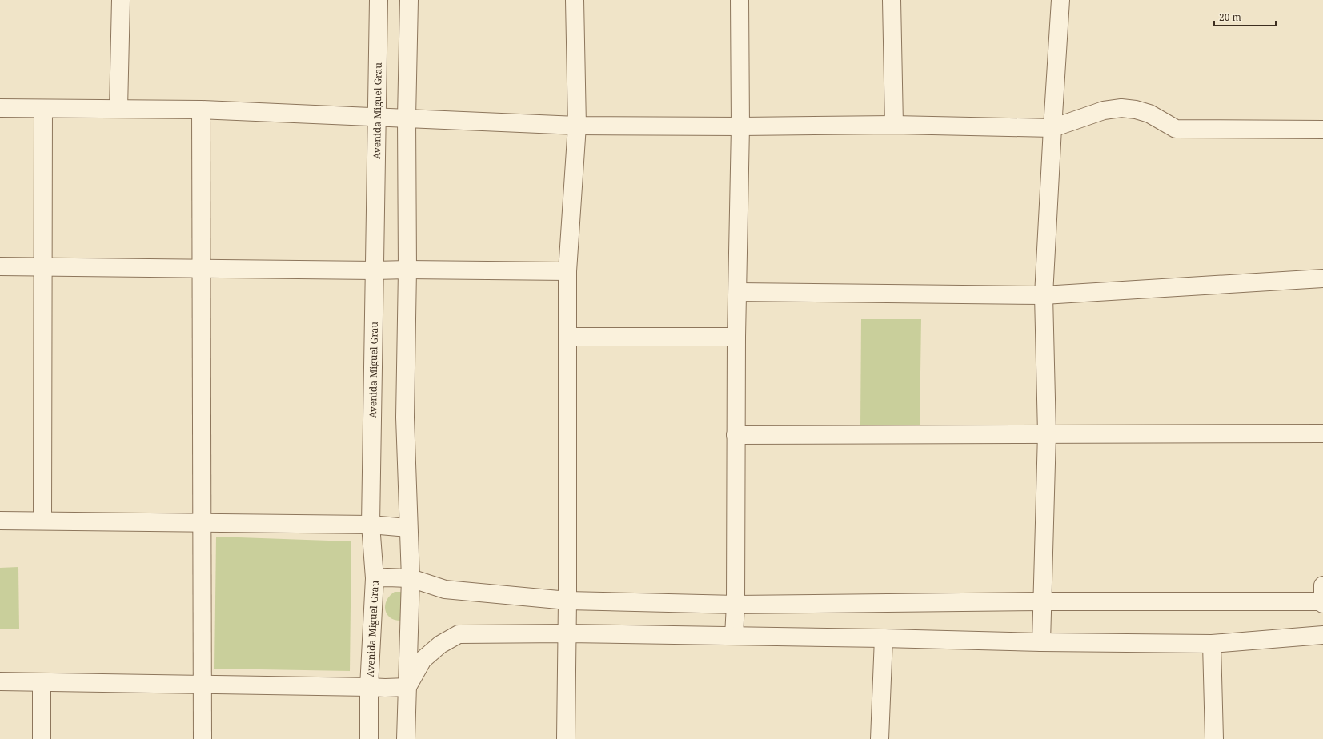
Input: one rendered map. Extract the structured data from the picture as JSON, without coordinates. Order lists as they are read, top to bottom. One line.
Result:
{"streets":{"street":["Avenida Miguel Grau"]},"scale_bar":"20 m"}
